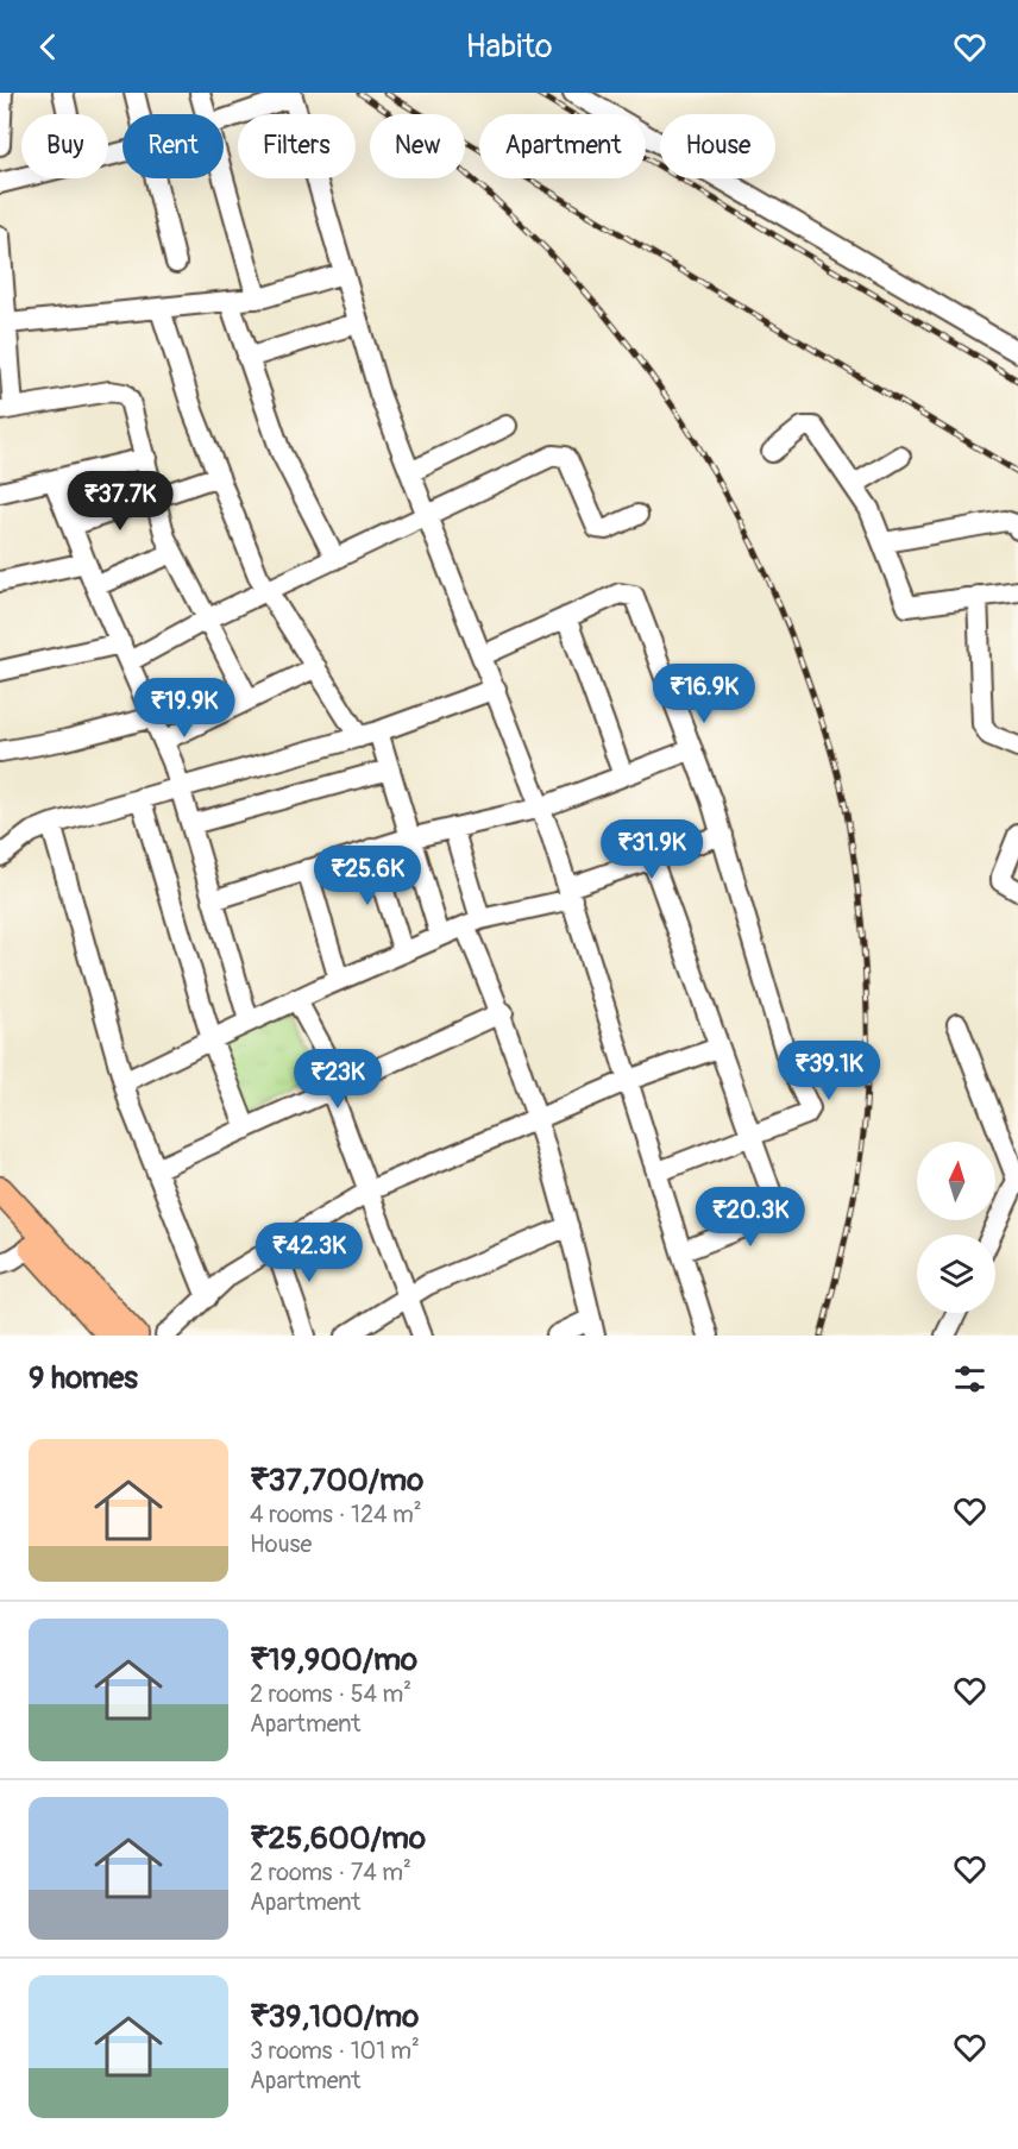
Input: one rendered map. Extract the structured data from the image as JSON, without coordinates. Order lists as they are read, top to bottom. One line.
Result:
{"north":"top","page":{"header":"Habito","chip":["Buy","Rent","Filters","New","Apartment","House"],"price":["₹37.7K","₹16.9K","₹19.9K","₹31.9K","₹25.6K","₹39.1K","₹23K","₹20.3K","₹42.3K"],"heading":"9 homes","list":[{"name":"₹37,700/mo","note":"4 rooms · 124 m² · House"},{"name":"₹19,900/mo","note":"2 rooms · 54 m² · Apartment"},{"name":"₹25,600/mo","note":"2 rooms · 74 m² · Apartment"},{"name":"₹39,100/mo","note":"3 rooms · 101 m² · Apartment"}]}}
